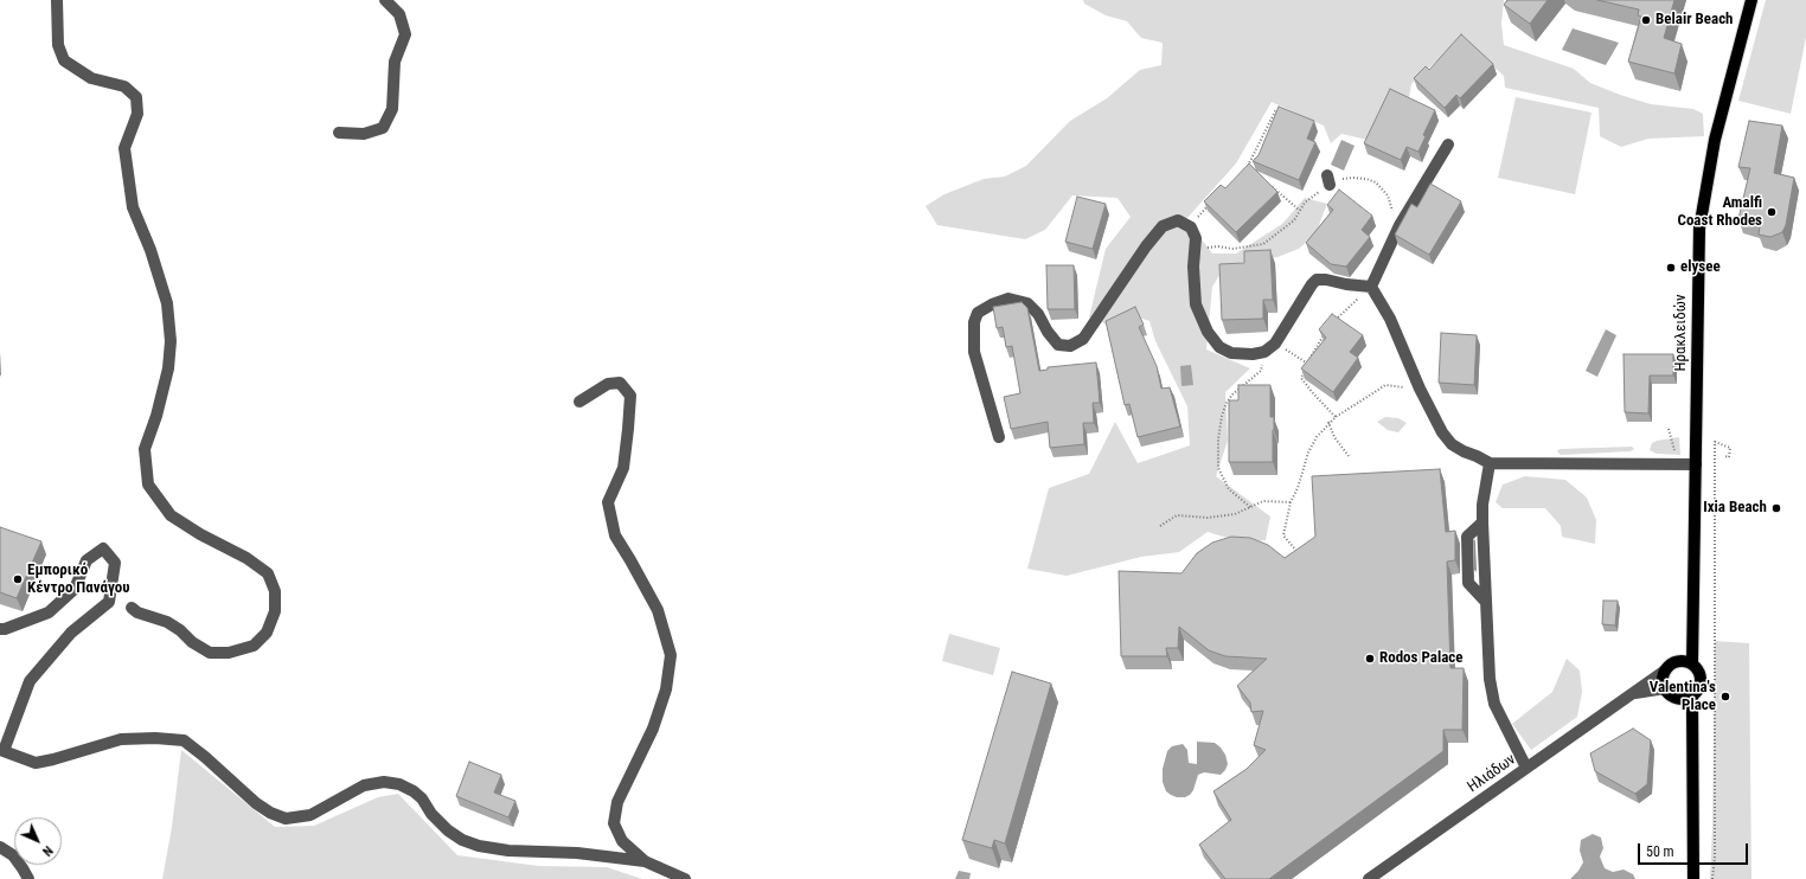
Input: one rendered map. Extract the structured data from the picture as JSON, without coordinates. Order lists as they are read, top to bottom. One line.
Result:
{"streets":{"main road":["Ηρακλειδών"],"street":["Ηλιάδων"]},"crossings":[["Ηρακλειδών","Ηλιάδων"]],"places":["Belair Beach","Amalfi Coast Rhodes","elysee","Ixia Beach","Εμπορικό Κέντρο Πανάγου","Rodos Palace","Valentina's Place"],"scale_bar":"50 m","north":"bottom right"}
